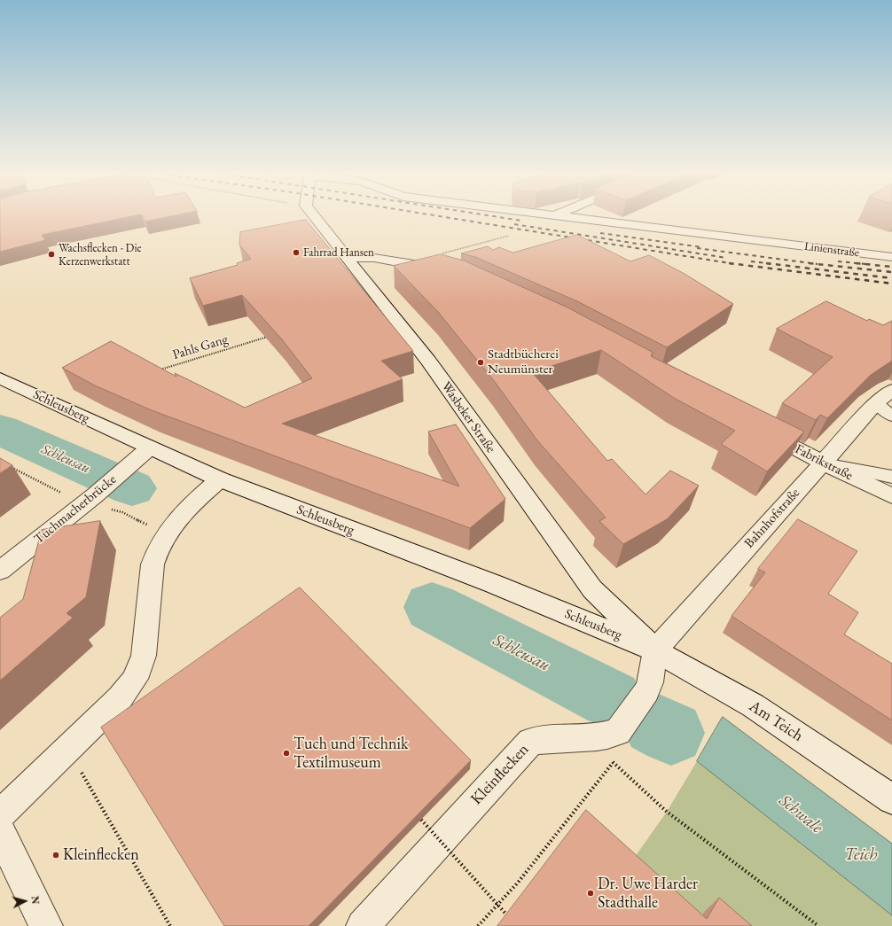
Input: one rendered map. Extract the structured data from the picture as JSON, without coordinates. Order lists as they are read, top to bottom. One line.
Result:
{"streets":{"street":["Linienstraße","Schleusberg","Wasbeker Straße","Fabrikstraße","Tuchmacherbrücke","Bahnhofstraße","Am Teich","Kleinflecken"],"path":["Pahls Gang"]},"crossings":[["Schleusberg","Wasbeker Straße"],["Schleusberg","Tuchmacherbrücke"],["Schleusberg","Bahnhofstraße"],["Schleusberg","Am Teich"],["Schleusberg","Kleinflecken"],["Wasbeker Straße","Bahnhofstraße"],["Wasbeker Straße","Am Teich"],["Wasbeker Straße","Kleinflecken"],["Fabrikstraße","Bahnhofstraße"],["Bahnhofstraße","Am Teich"],["Bahnhofstraße","Kleinflecken"],["Am Teich","Kleinflecken"]],"water":["Schleusau","Schwale","Teich"],"places":["Fahrrad Hansen","Wachsflecken - Die Kerzenwerkstatt","Stadtbücherei Neumünster","Tuch und Technik Textilmuseum","Kleinflecken","Dr. Uwe Harder Stadthalle"],"north":"right"}
